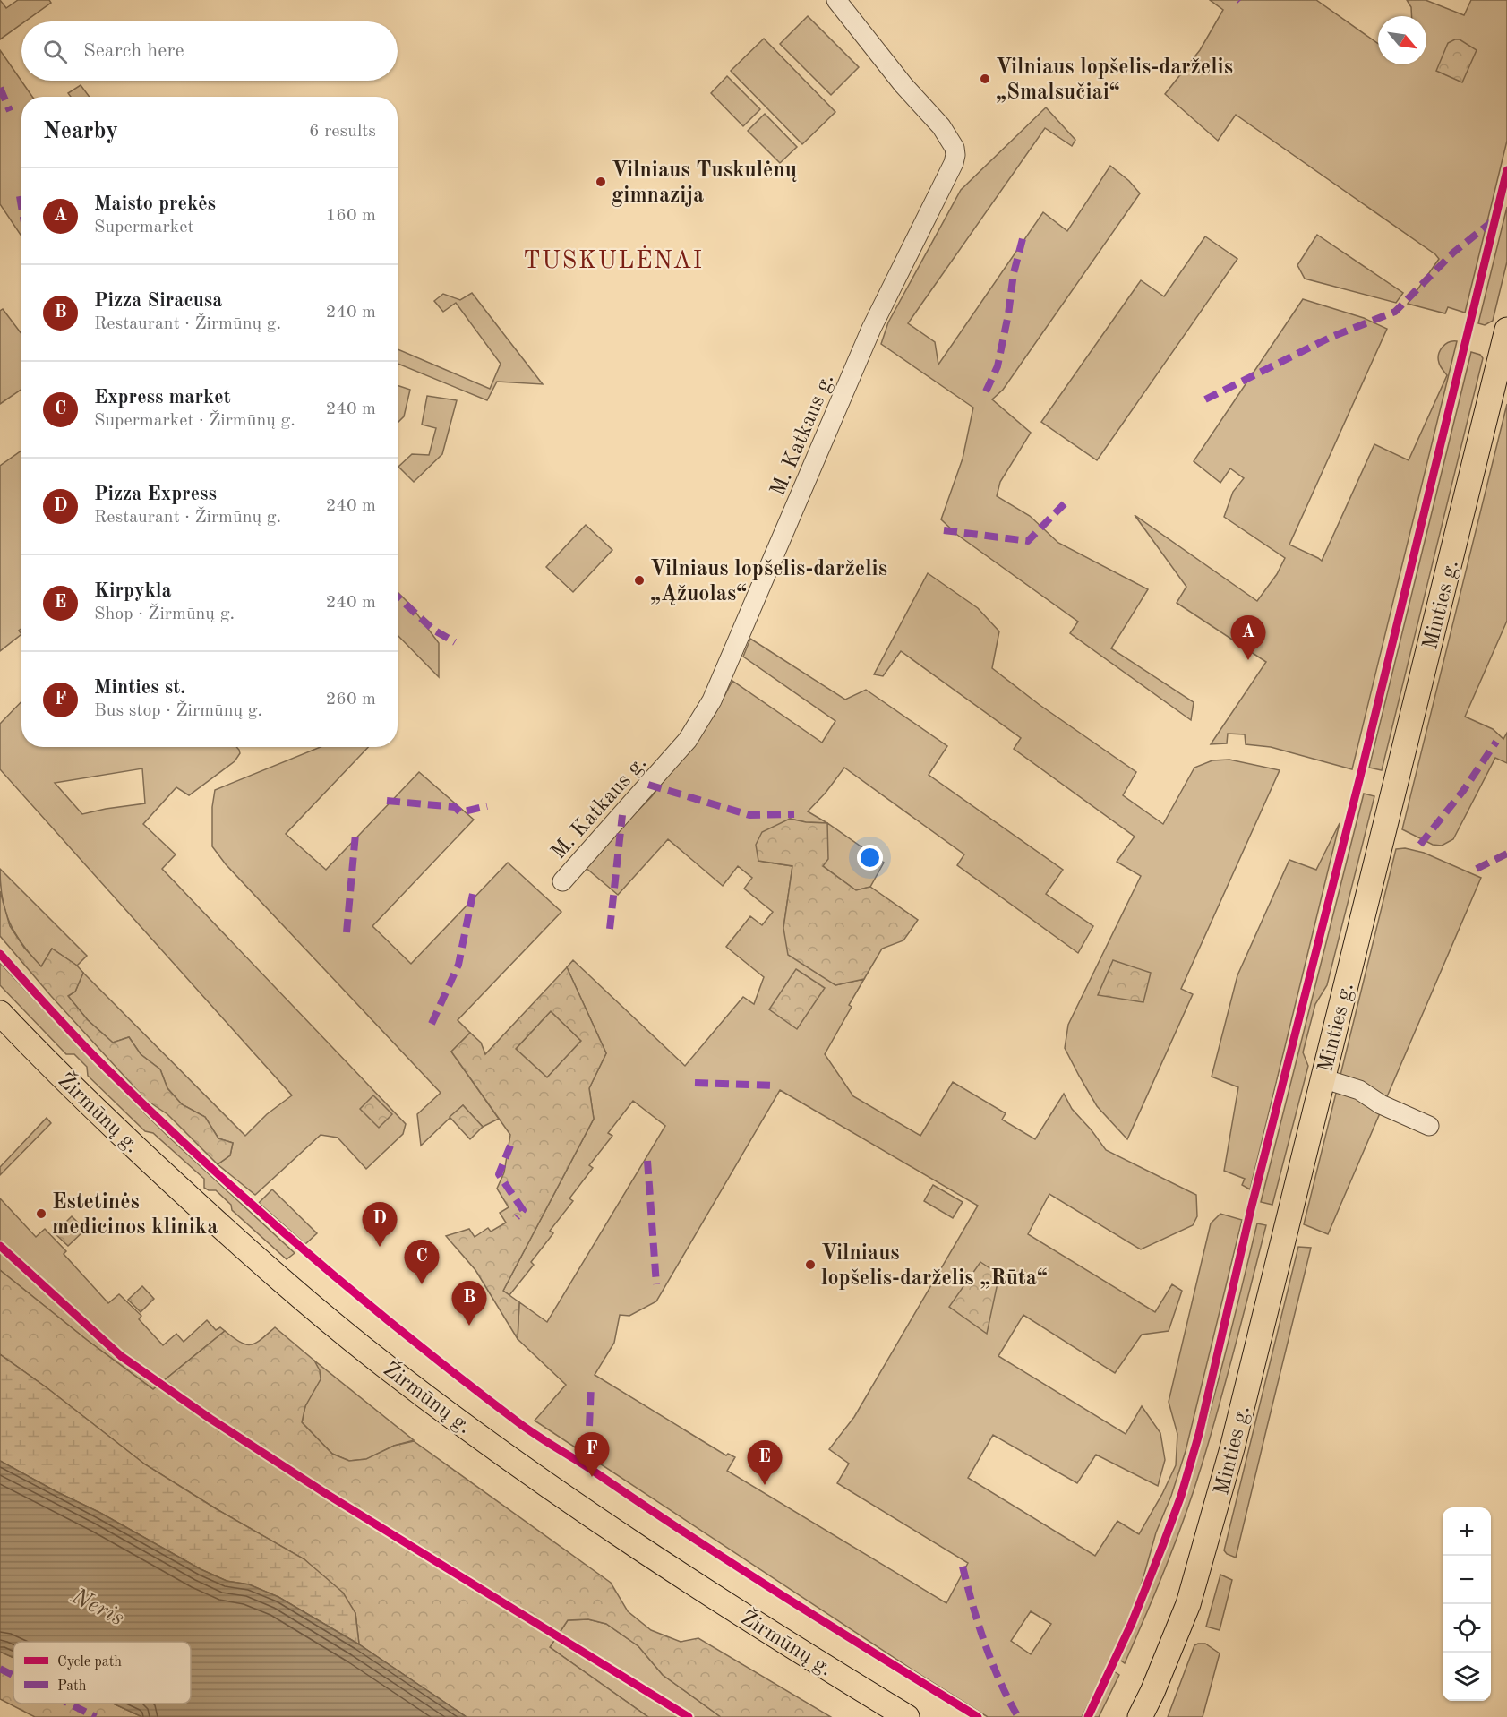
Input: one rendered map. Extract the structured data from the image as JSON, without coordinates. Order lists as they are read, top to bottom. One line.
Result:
{"streets":{"main road":["Minties g.","Žirmūnų g."],"street":["M. Katkaus g."]},"districts":["TUSKULĖNAI"],"water":["Neris"],"places":["Vilniaus lopšelis-darželis „Smalsučiai“","Vilniaus Tuskulėnų gimnazija","Vilniaus lopšelis-darželis „Ąžuolas“","Estetinės medicinos klinika","Vilniaus lopšelis-darželis „Rūta“"],"legend":["Cycle path","Path"],"north":"bottom right","page":{"search":"Search here","heading":["Nearby","6 results"],"list":[{"mark":"A","name":"Maisto prekės","note":"Supermarket","value":"160 m"},{"mark":"B","name":"Pizza Siracusa","note":"Restaurant · Žirmūnų g.","value":"240 m"},{"mark":"C","name":"Express market","note":"Supermarket · Žirmūnų g.","value":"240 m"},{"mark":"D","name":"Pizza Express","note":"Restaurant · Žirmūnų g.","value":"240 m"},{"mark":"E","name":"Kirpykla","note":"Shop · Žirmūnų g.","value":"240 m"},{"mark":"F","name":"Minties st.","note":"Bus stop · Žirmūnų g.","value":"260 m"}],"pins":["A","D","C","B","F","E"],"map_buttons":["+","−"]}}
